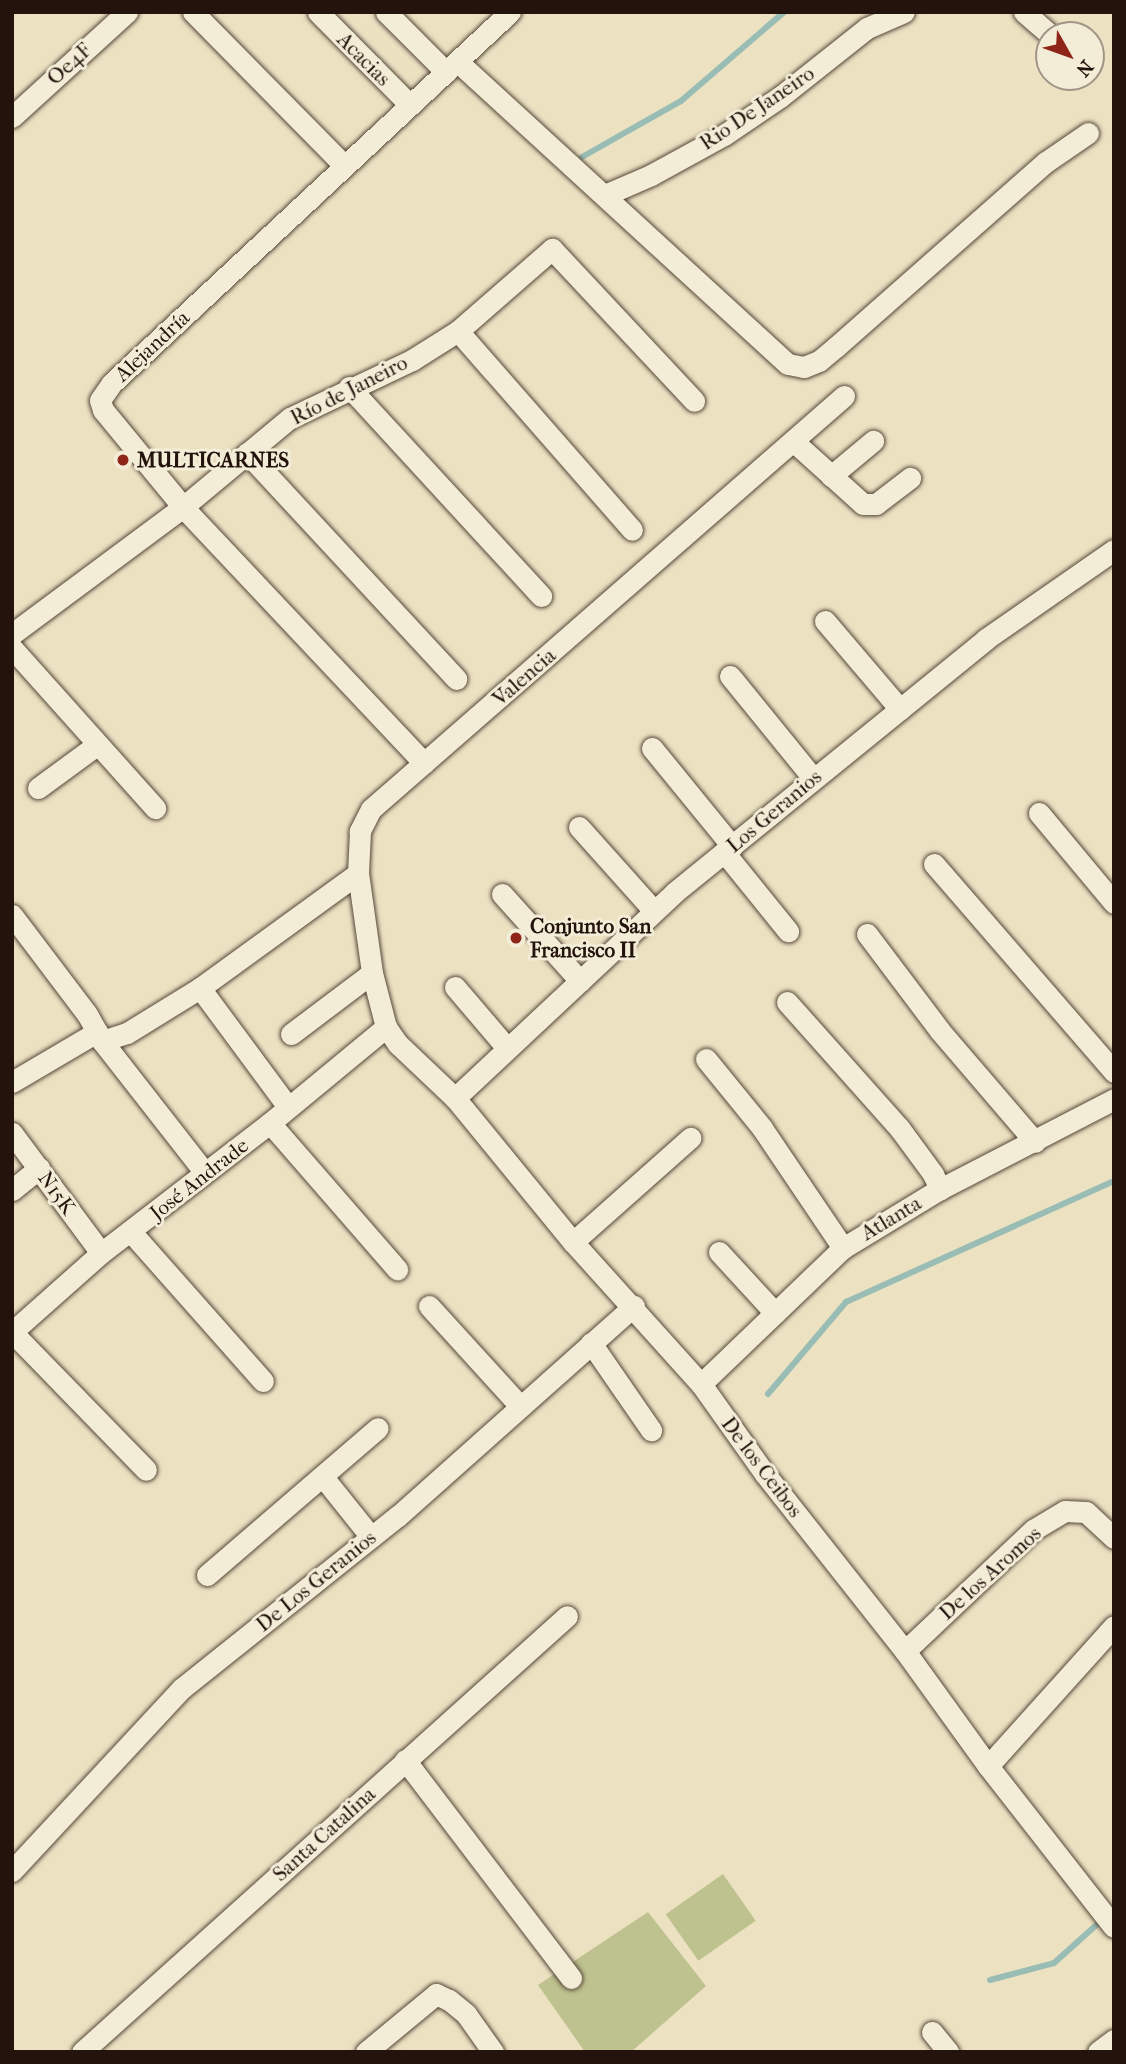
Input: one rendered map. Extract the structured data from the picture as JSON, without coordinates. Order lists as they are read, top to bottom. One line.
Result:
{"streets":{"street":["Acacias","Oe4F","Rio De Janeiro","Alejandría","Río de Janeiro","Valencia","Los Geranios","José Andrade","N15K","Atlanta","De los Ceibos","De los Aromos","De Los Geranios","Santa Catalina"]},"crossings":[["Acacias","Alejandría"],["Alejandría","Río de Janeiro"],["Alejandría","Valencia"],["Valencia","José Andrade"],["Valencia","De los Ceibos"],["Los Geranios","De los Ceibos"],["José Andrade","N15K"],["José Andrade","De los Ceibos"],["Atlanta","De los Ceibos"],["De los Ceibos","De los Aromos"],["De los Ceibos","De Los Geranios"]],"places":["MULTICARNES","Conjunto San Francisco II"],"north":"bottom right"}
